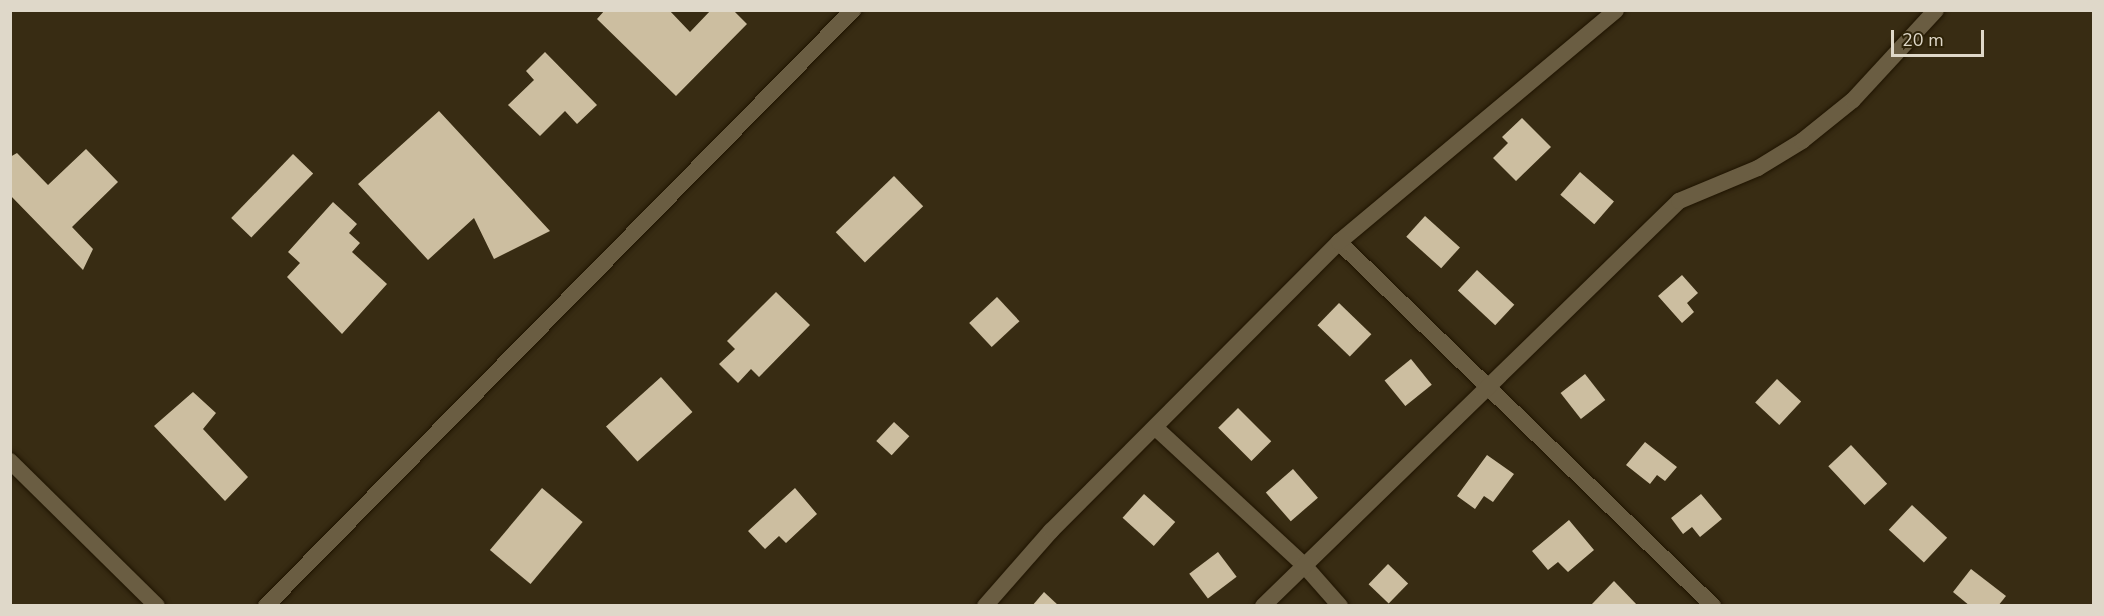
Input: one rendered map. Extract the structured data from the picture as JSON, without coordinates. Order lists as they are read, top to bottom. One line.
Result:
{"scale_bar":"20 m"}
